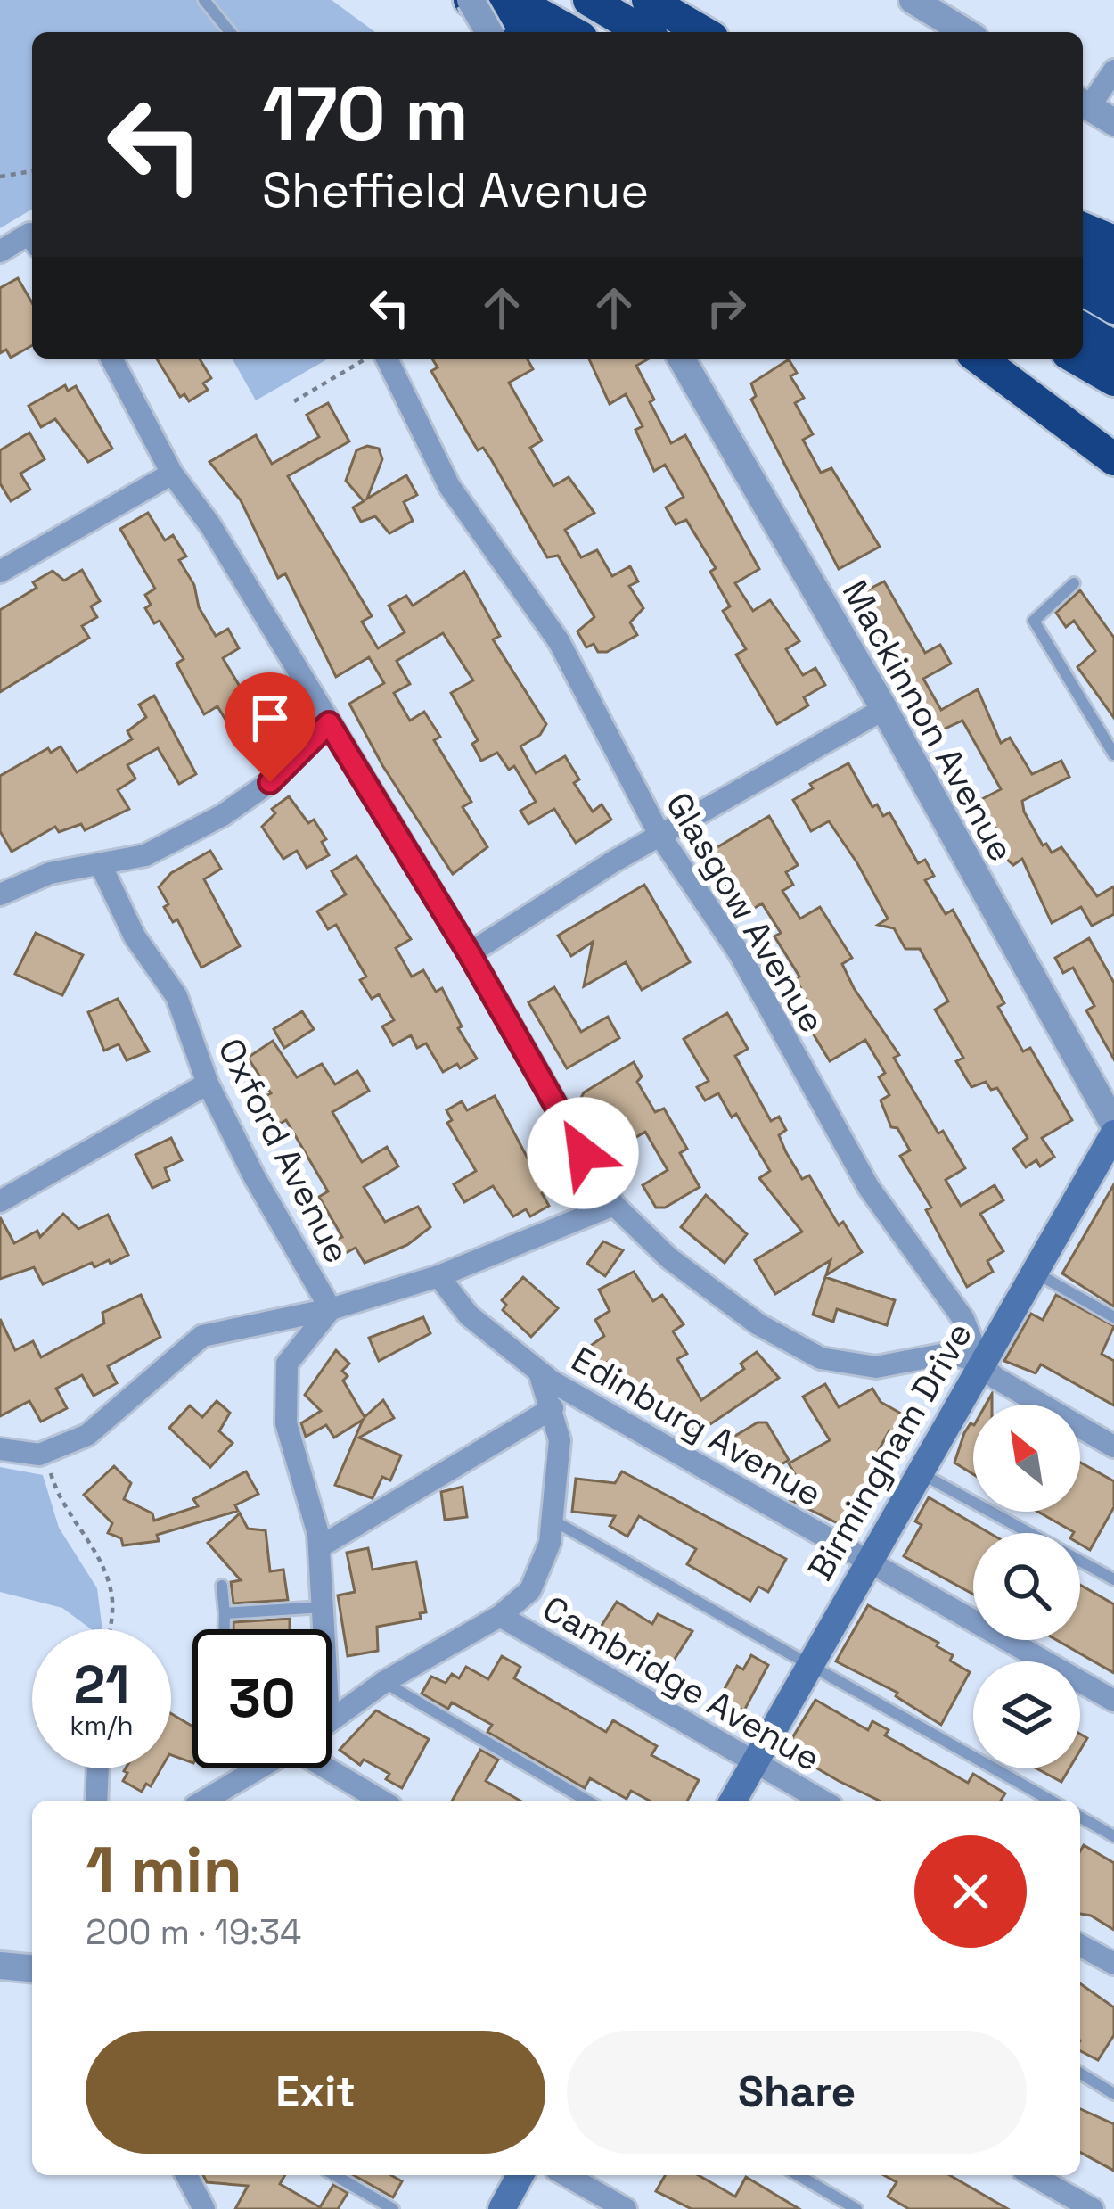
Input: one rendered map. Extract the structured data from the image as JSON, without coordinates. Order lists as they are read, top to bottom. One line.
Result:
{"streets":{"main road":["Birmingham Drive"],"street":["Mackinnon Avenue","Glasgow Avenue","Oxford Avenue","Edinburg Avenue","Cambridge Avenue"]},"crossings":[["Glasgow Avenue","Birmingham Drive"],["Edinburg Avenue","Birmingham Drive"],["Birmingham Drive","Cambridge Avenue"]],"north":"top left","page":{"turn":["170 m","Sheffield Avenue"],"speed":"21 km/h","limit":"30","heading":["1 min","200 m · 19:34"],"buttons":["Exit","Share"]}}
